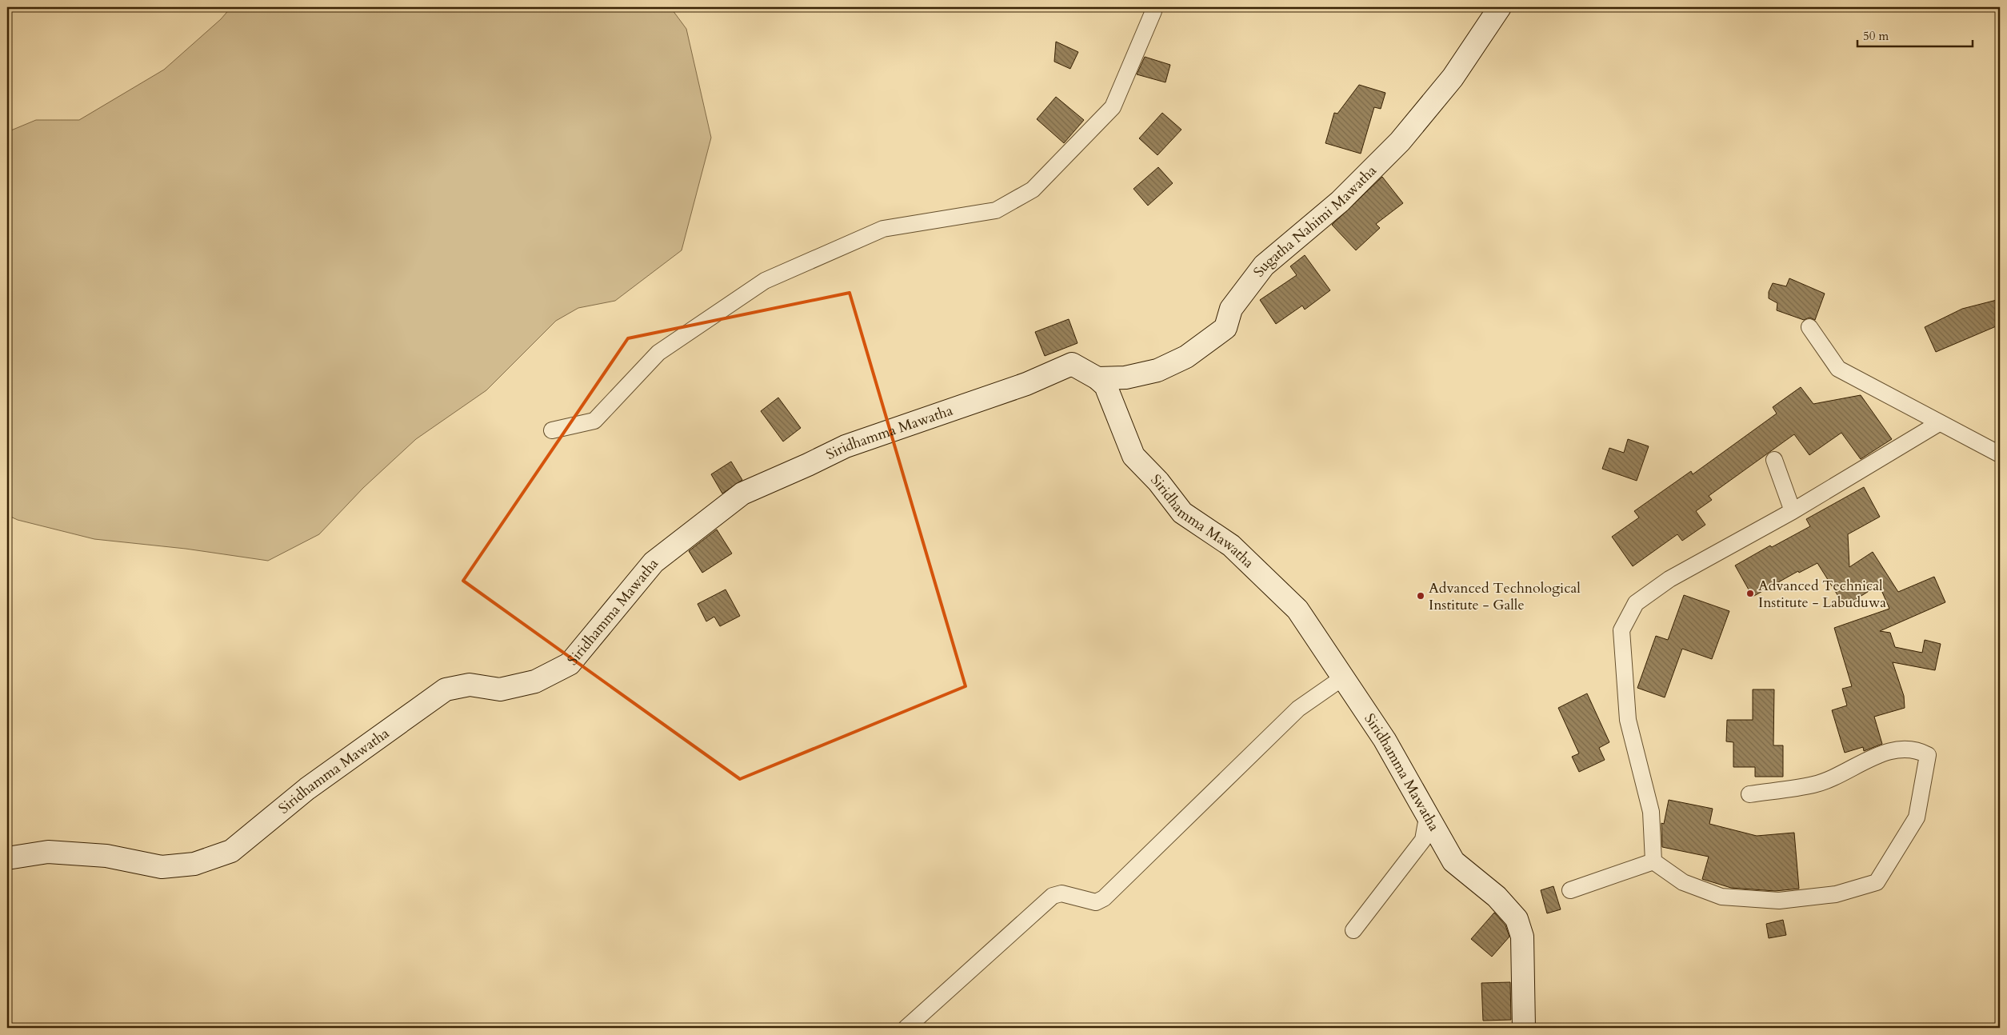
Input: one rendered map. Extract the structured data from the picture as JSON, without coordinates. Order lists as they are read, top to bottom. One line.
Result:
{"streets":{"street":["Sugatha Nahimi Mawatha","Siridhamma Mawatha"]},"crossings":[["Sugatha Nahimi Mawatha","Siridhamma Mawatha"]],"places":["Advanced Technical Institute - Labuduwa","Advanced Technological Institute - Galle"],"scale_bar":"50 m"}
